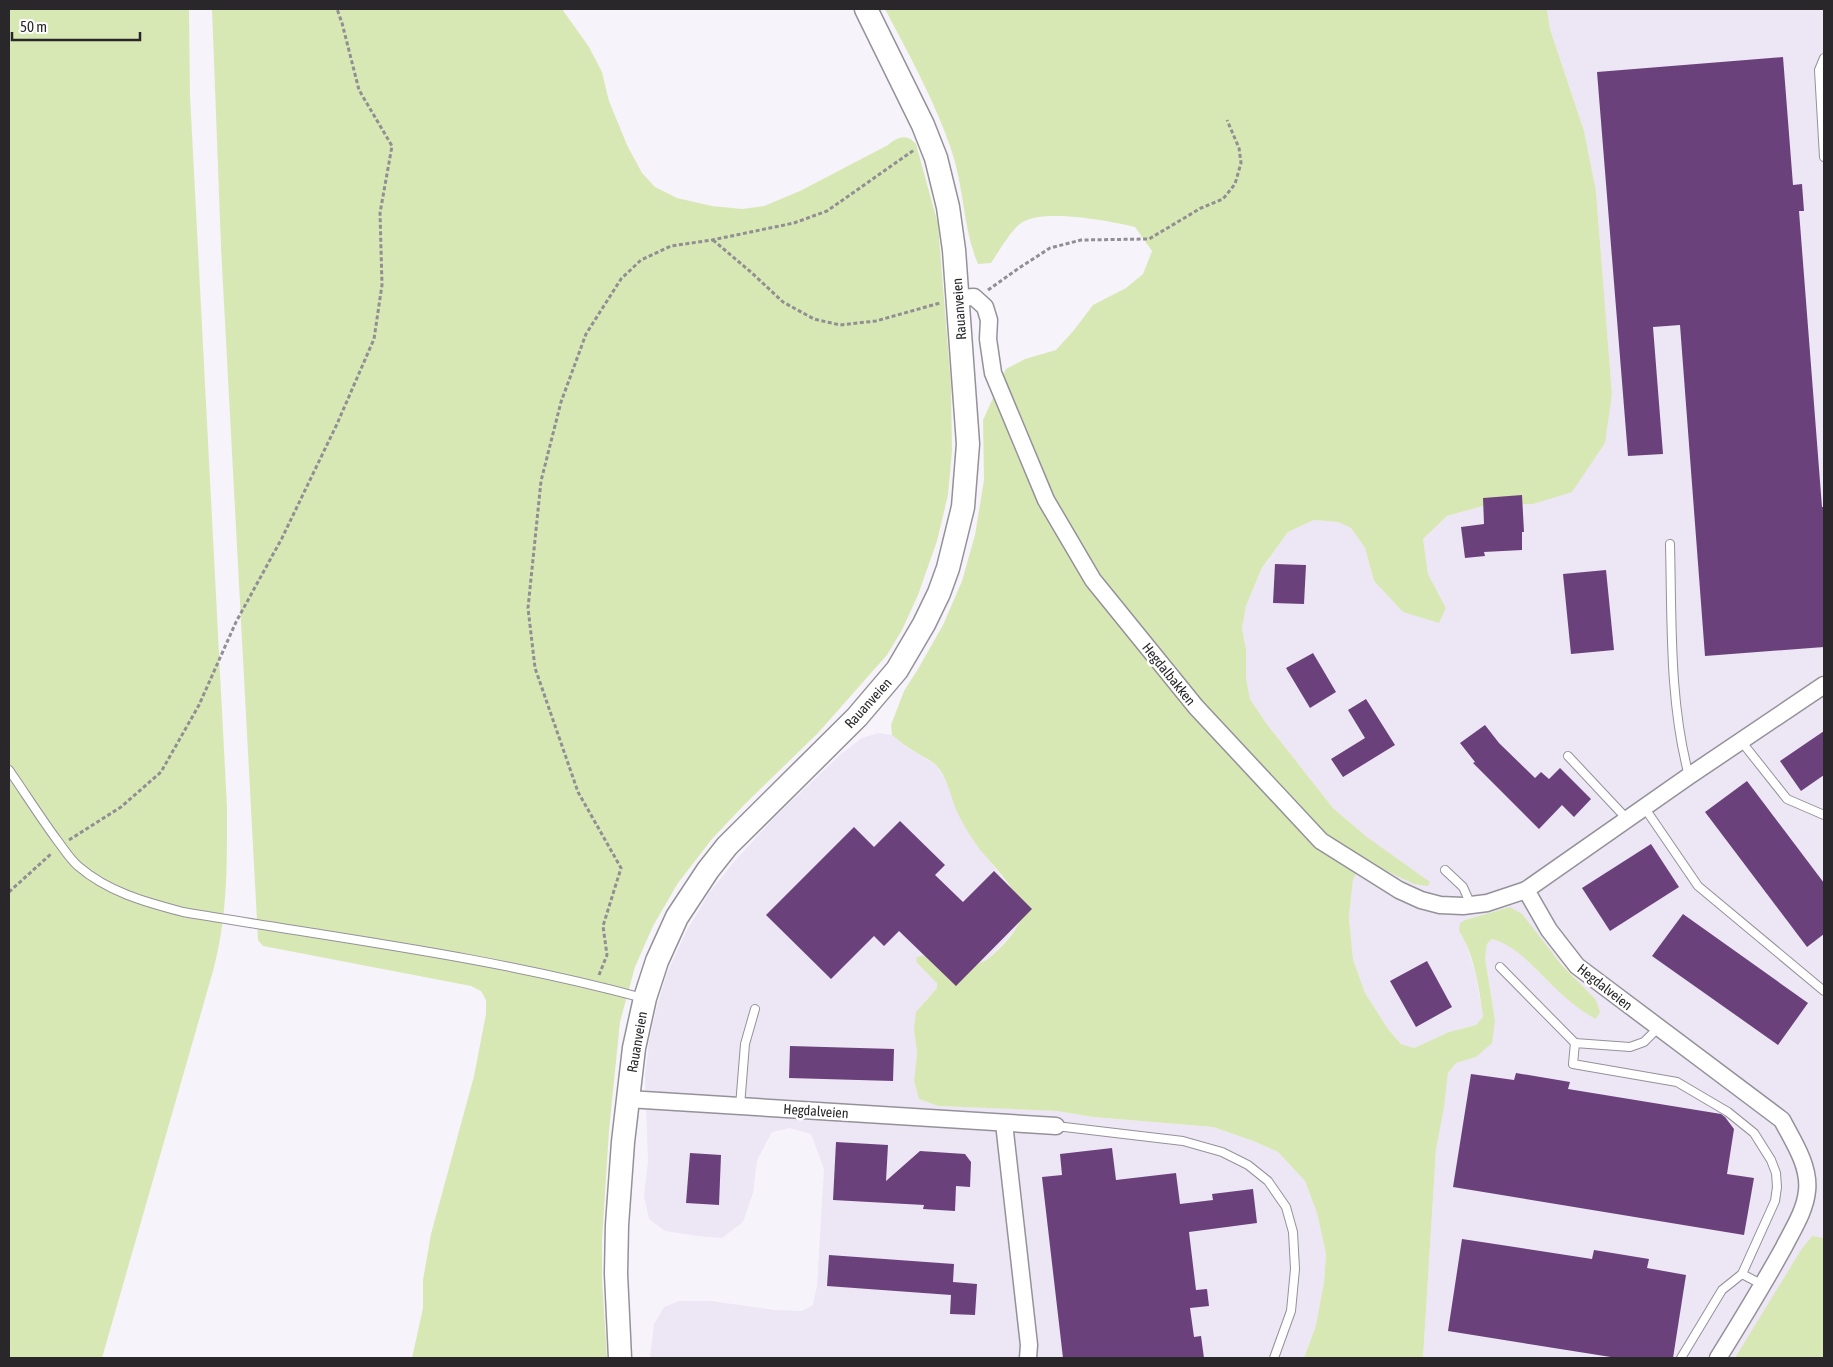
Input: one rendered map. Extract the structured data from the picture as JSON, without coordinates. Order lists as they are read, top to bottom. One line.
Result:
{"streets":{"main road":["Rauanveien"],"street":["Hegdalbakken","Hegdalveien"]},"crossings":[["Rauanveien","Hegdalbakken"],["Rauanveien","Hegdalveien"],["Hegdalbakken","Hegdalveien"]],"scale_bar":"50 m"}
